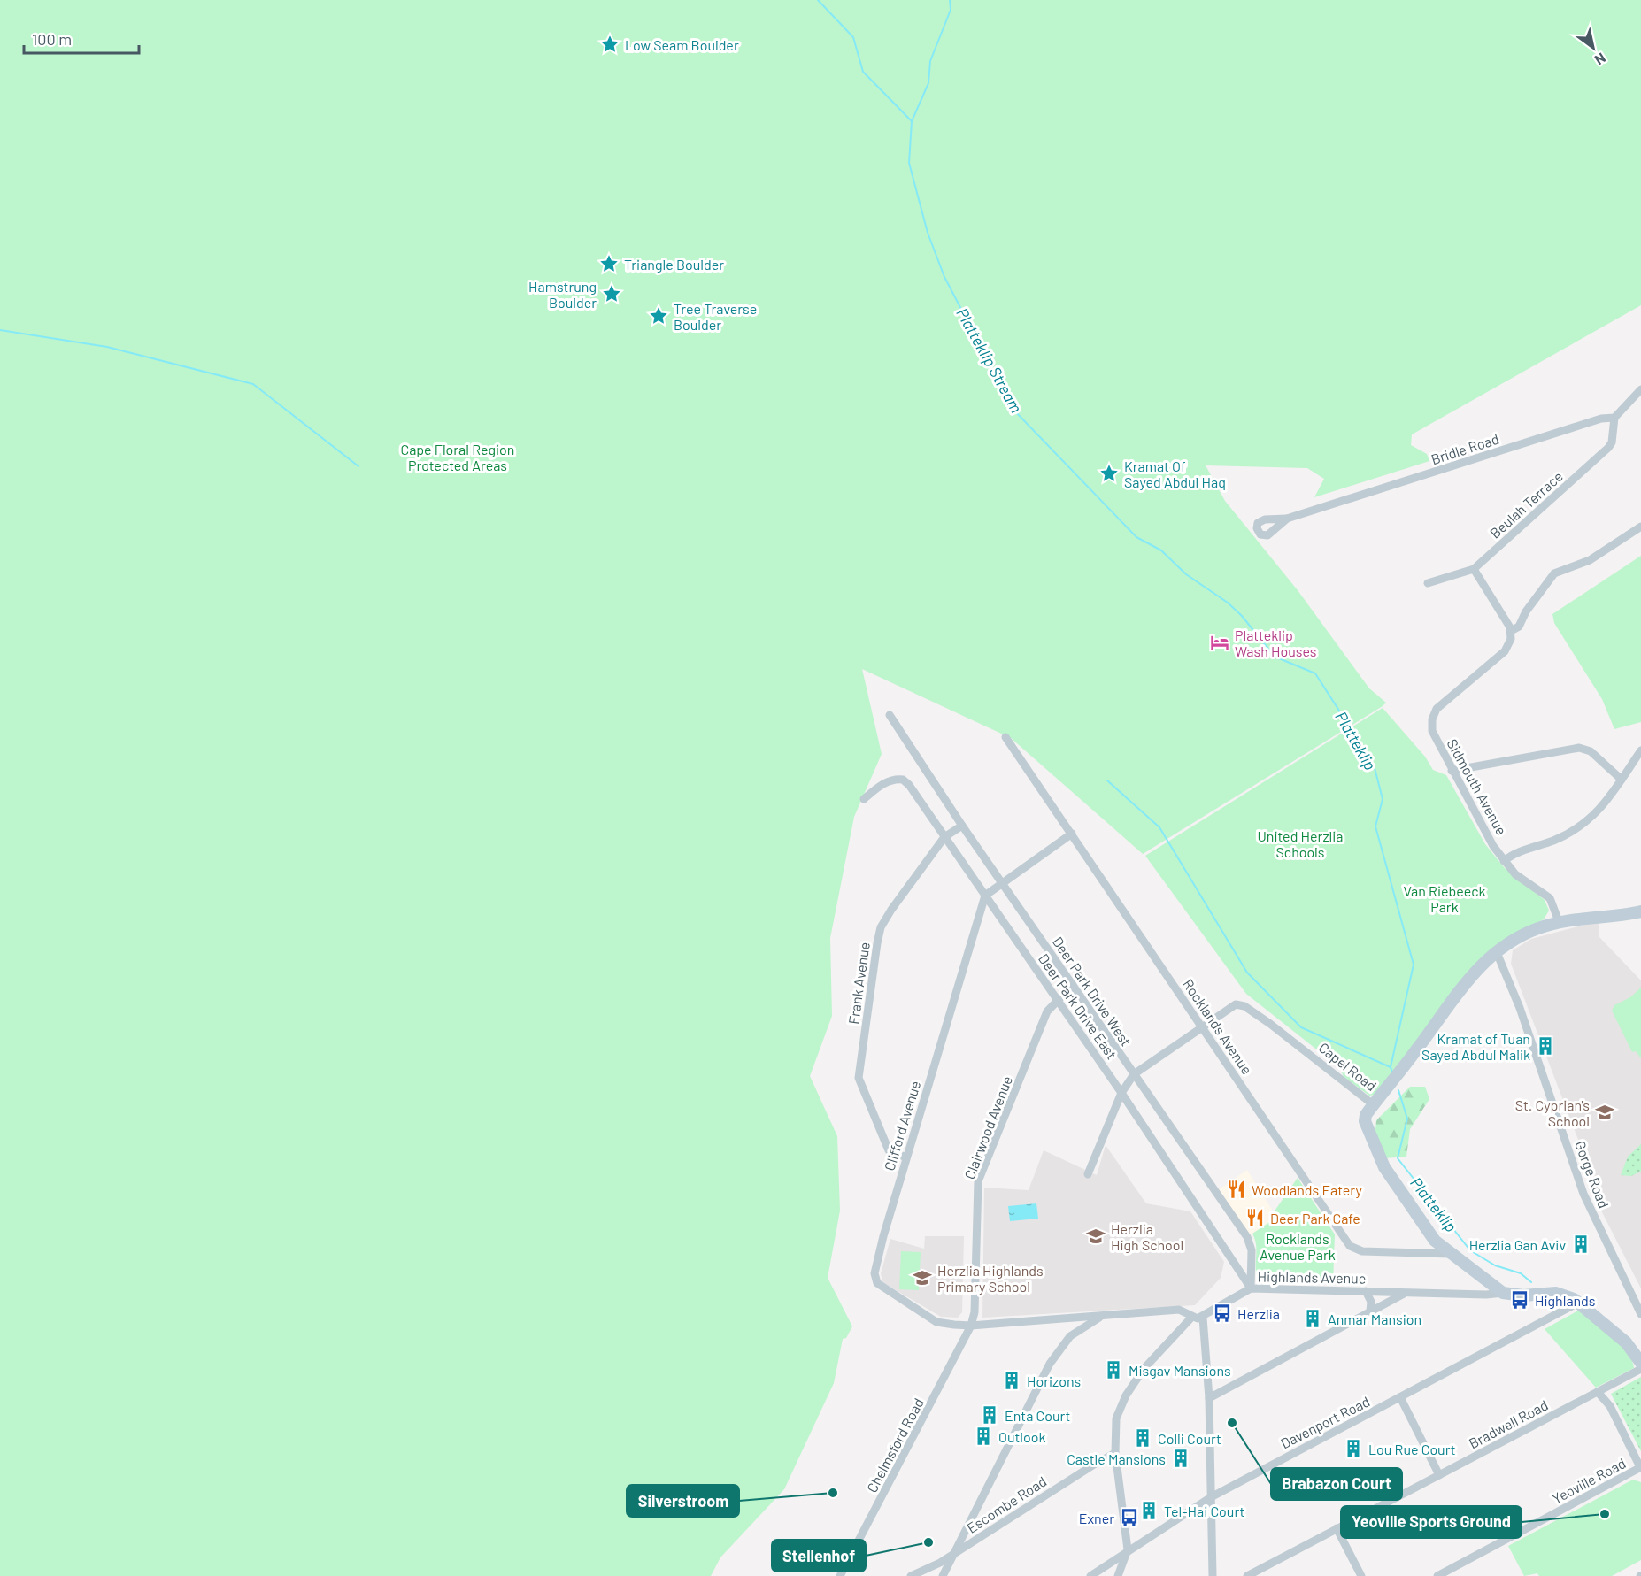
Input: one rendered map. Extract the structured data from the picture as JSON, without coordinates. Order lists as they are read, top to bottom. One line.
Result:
{"streets":{"street":["Bridle Road","Beulah Terrace","Sidmouth Avenue","Frank Avenue","Deer Park Drive West","Deer Park Drive East","Rocklands Avenue","Capel Road","Clifford Avenue","Clairwood Avenue","Gorge Road","Highlands Avenue","Davenport Road","Bradwell Road","Chelmsford Road","Yeoville Road","Escombe Road"]},"crossings":[["Bridle Road","Beulah Terrace"],["Frank Avenue","Deer Park Drive West"],["Frank Avenue","Deer Park Drive East"],["Frank Avenue","Clifford Avenue"],["Deer Park Drive West","Deer Park Drive East"],["Deer Park Drive West","Clairwood Avenue"],["Deer Park Drive West","Highlands Avenue"],["Deer Park Drive East","Clifford Avenue"],["Deer Park Drive East","Clairwood Avenue"],["Deer Park Drive East","Highlands Avenue"],["Rocklands Avenue","Capel Road"],["Capel Road","Highlands Avenue"],["Clifford Avenue","Clairwood Avenue"],["Clifford Avenue","Chelmsford Road"],["Clairwood Avenue","Chelmsford Road"]],"water":["Platteklip Stream","Platteklip"],"parks":["Cape Floral Region Protected Areas","United Herzlia Schools","Van Riebeeck Park","Rocklands Avenue Park"],"places":{"place":["Low Seam Boulder","Triangle Boulder","Hamstrung Boulder","Tree Traverse Boulder","Kramat Of Sayed Abdul Haq"],"hotel":["Platteklip Wash Houses"],"building":["Kramat of Tuan Sayed Abdul Malik","Herzlia Gan Aviv","Anmar Mansion","Misgav Mansions","Horizons","Enta Court","Outlook","Colli Court","Lou Rue Court","Castle Mansions","Tel-Hai Court"],"school or university":["St. Cyprian's School","Herzlia High School","Herzlia Highlands Primary School"],"restaurant":["Woodlands Eatery","Deer Park Cafe"],"bus stop":["Highlands","Herzlia","Exner"],"other":["Brabazon Court","Silverstroom","Yeoville Sports Ground","Stellenhof"]},"scale_bar":"100 m","north":"bottom right"}
